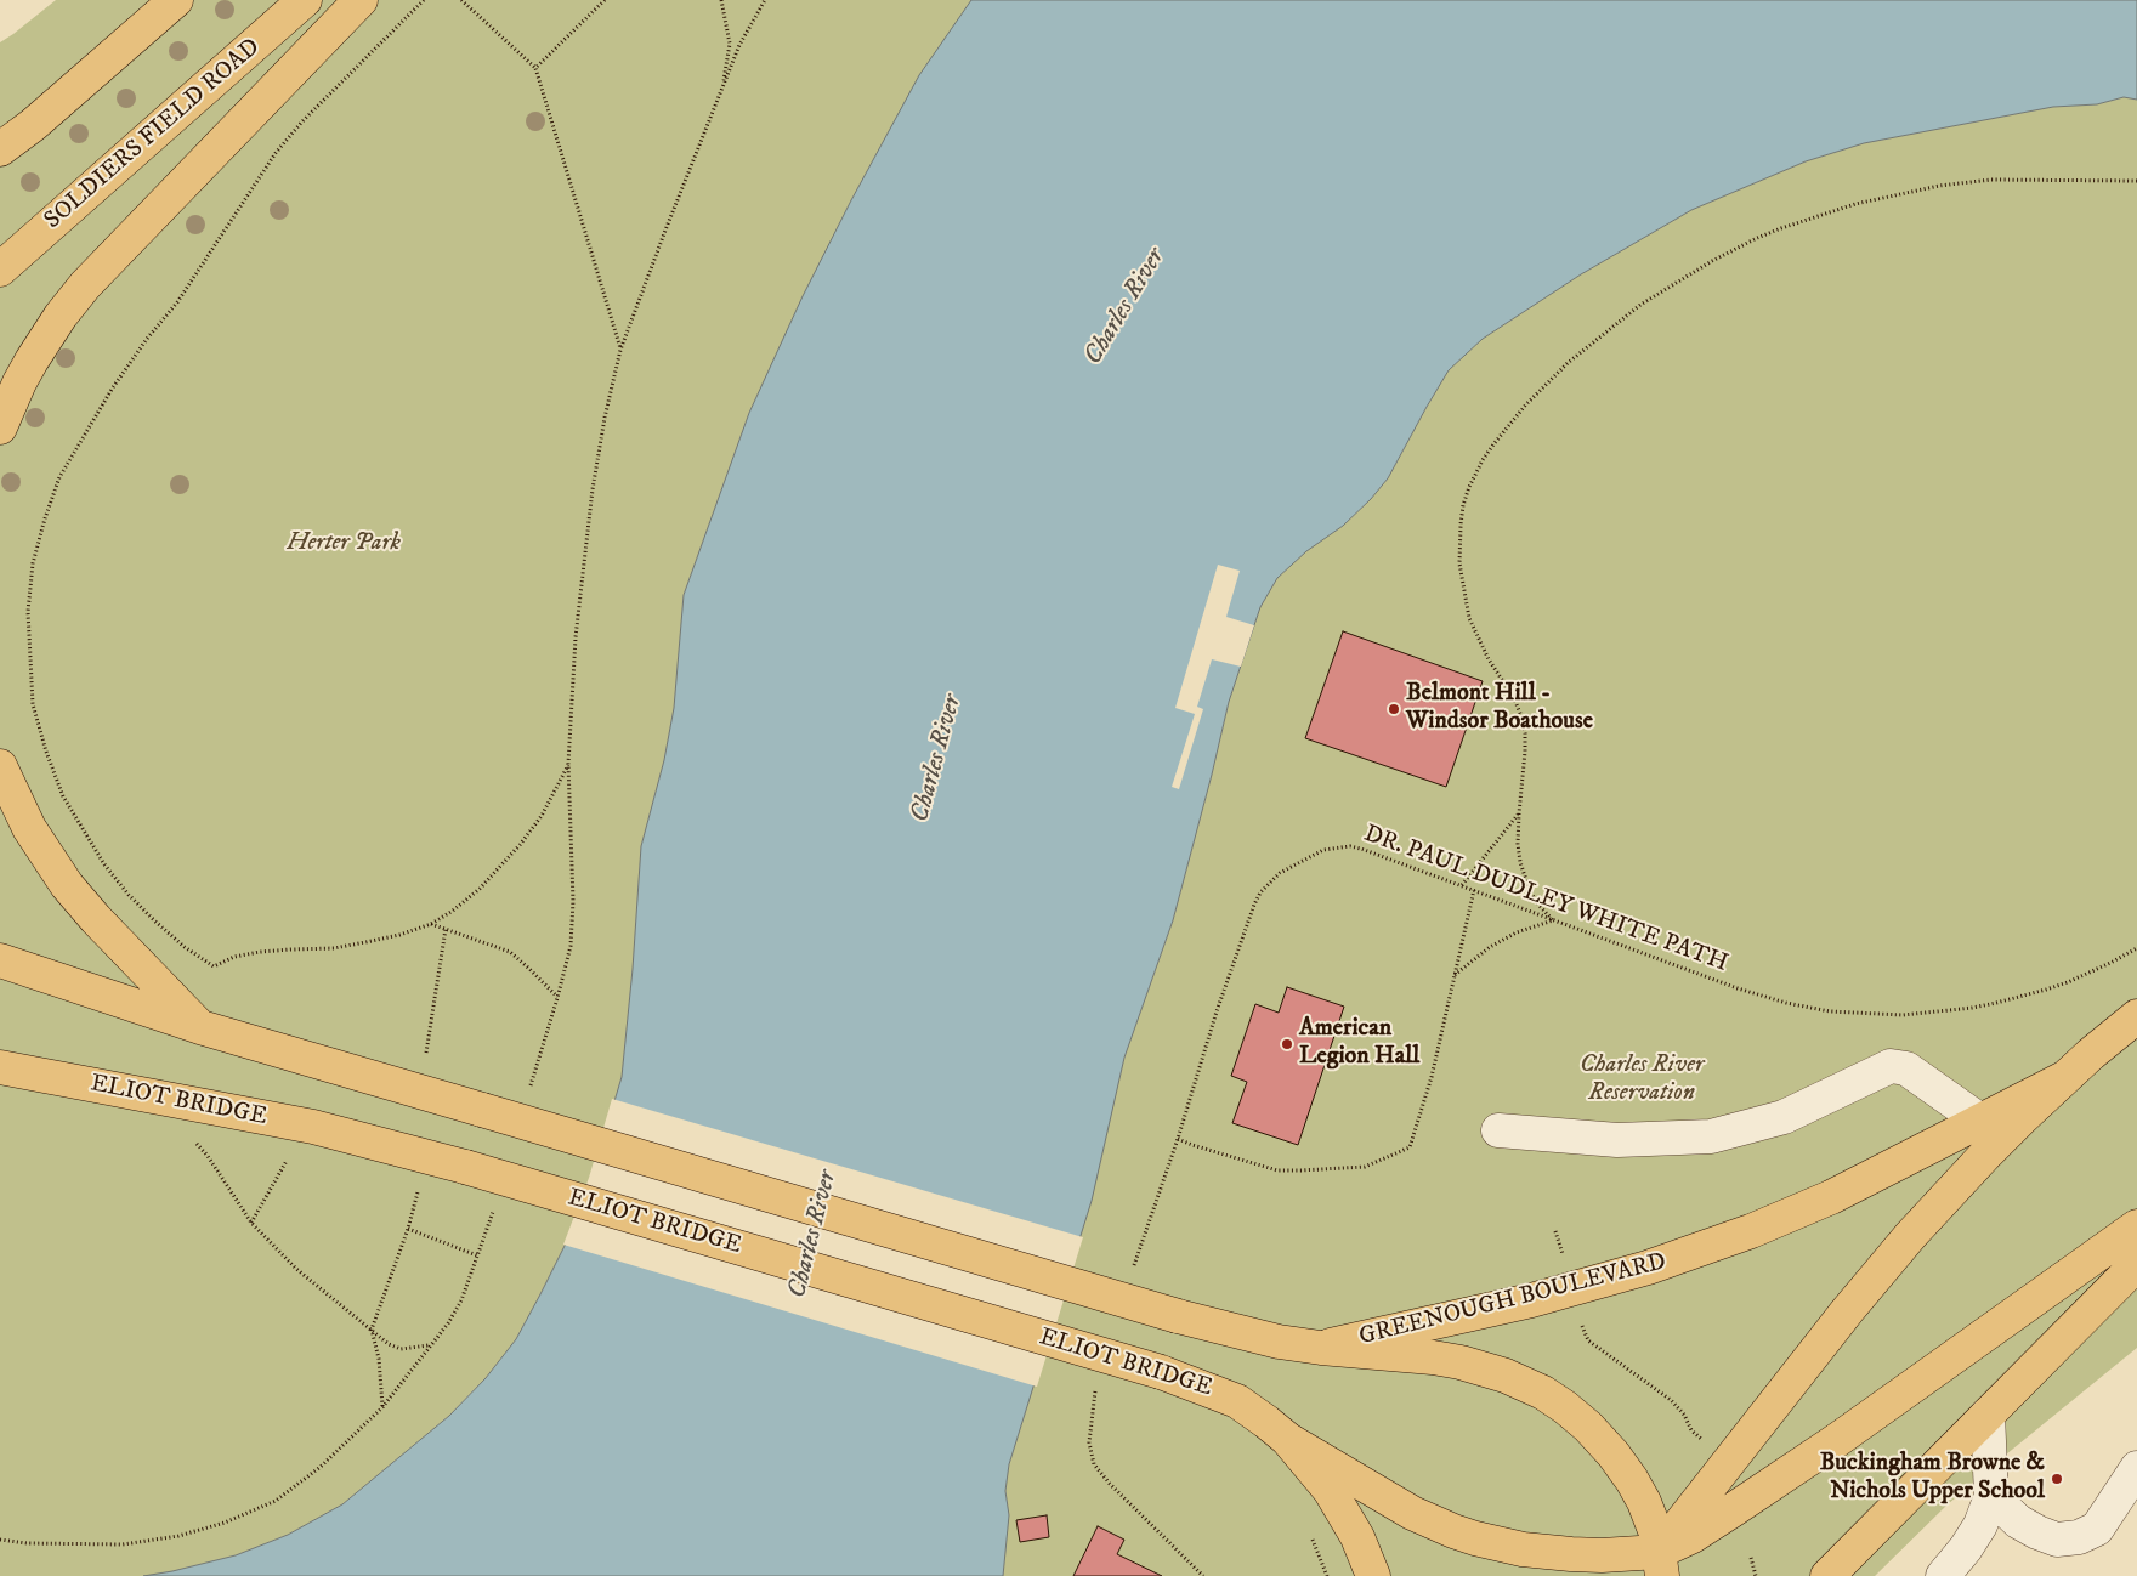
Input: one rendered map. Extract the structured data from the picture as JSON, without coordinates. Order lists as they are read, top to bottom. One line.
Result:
{"streets":{"main road":["SOLDIERS FIELD ROAD","ELIOT BRIDGE","GREENOUGH BOULEVARD"],"path":["DR. PAUL DUDLEY WHITE PATH"]},"water":["Charles River"],"parks":["Herter Park","Charles River Reservation"],"places":["Belmont Hill - Windsor Boathouse","American Legion Hall","Buckingham Browne & Nichols Upper School"]}
